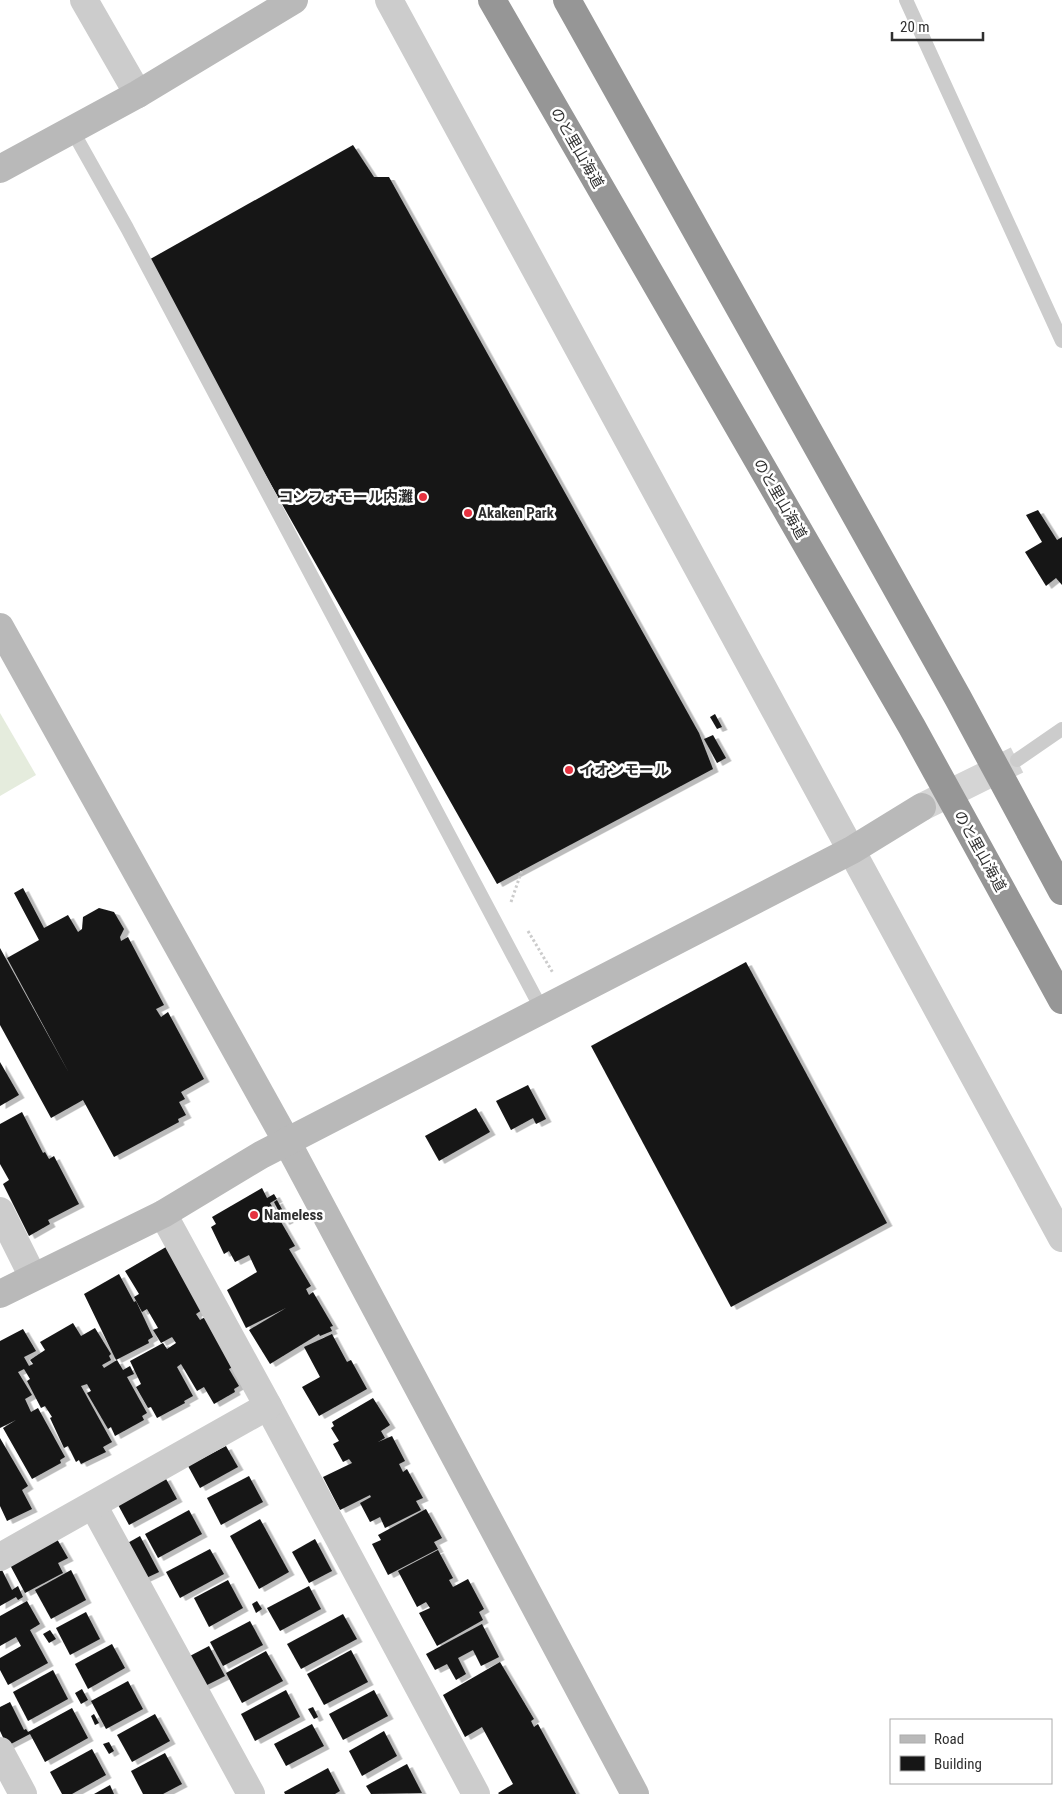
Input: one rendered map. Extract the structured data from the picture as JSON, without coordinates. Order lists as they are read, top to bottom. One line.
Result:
{"streets":{"highway":["のと里山海道"]},"places":["コンフォモール内灘","Akaken Park","イオンモール","Nameless"],"legend":["Road","Building"],"scale_bar":"20 m"}
